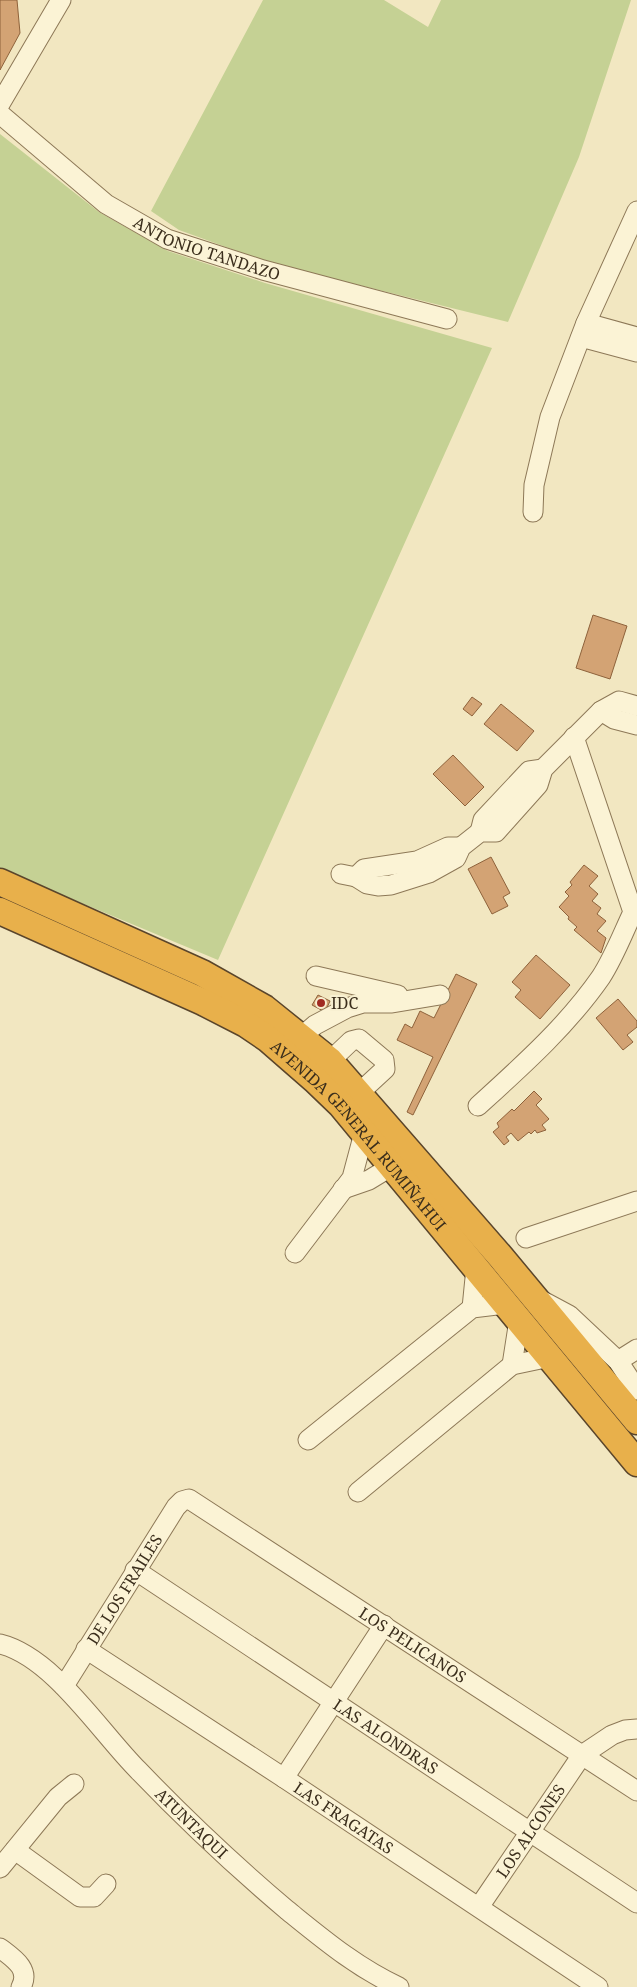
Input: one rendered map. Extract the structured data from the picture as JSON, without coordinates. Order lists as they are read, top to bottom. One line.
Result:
{"streets":{"highway":["AVENIDA GENERAL RUMIÑAHUI"],"street":["ANTONIO TANDAZO","DE LOS FRAILES","LOS PELICANOS","LAS ALONDRAS","LAS FRAGATAS","ATUNTAQUI","LOS ALCONES"]},"crossings":[["DE LOS FRAILES","LOS PELICANOS"],["DE LOS FRAILES","LAS ALONDRAS"],["DE LOS FRAILES","LAS FRAGATAS"],["DE LOS FRAILES","ATUNTAQUI"],["LOS PELICANOS","LOS ALCONES"],["LAS ALONDRAS","LOS ALCONES"],["LAS FRAGATAS","LOS ALCONES"]],"places":["IDC"]}
